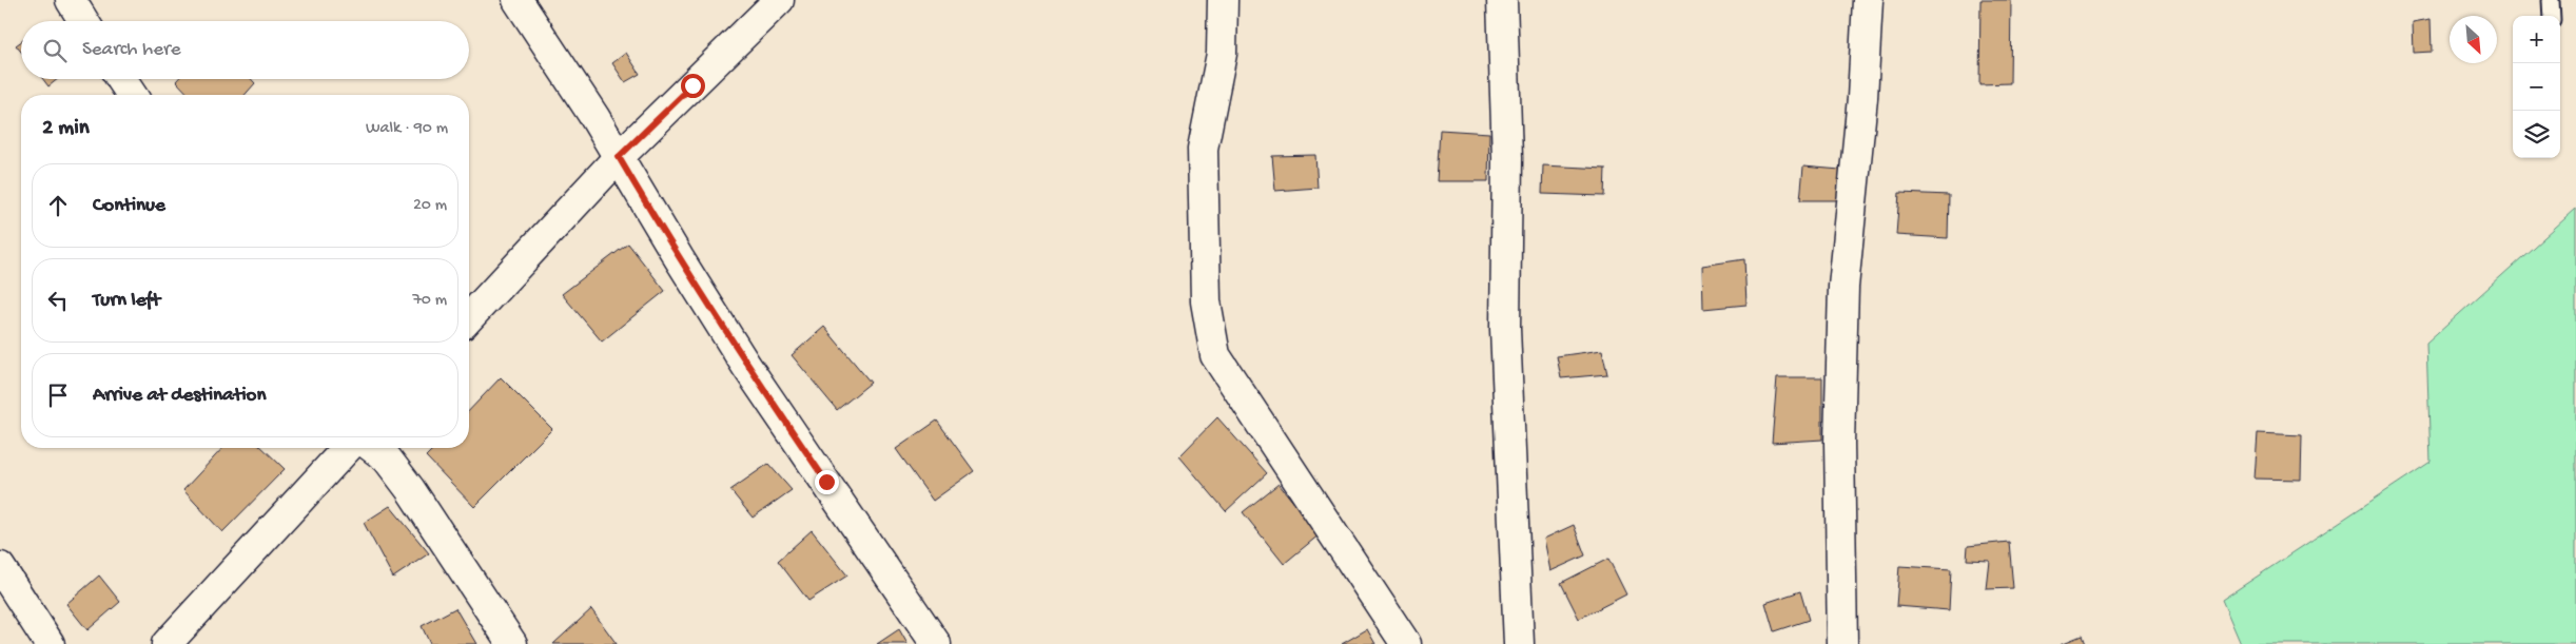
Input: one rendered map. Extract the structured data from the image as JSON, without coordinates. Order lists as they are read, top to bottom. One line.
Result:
{"north":"bottom right","page":{"map_buttons":["+","−"],"search":"Search here","heading":["2 min","Walk · 90 m"],"list":[["Continue","20 m"],["Turn left","70 m"],"Arrive at destination"]}}
